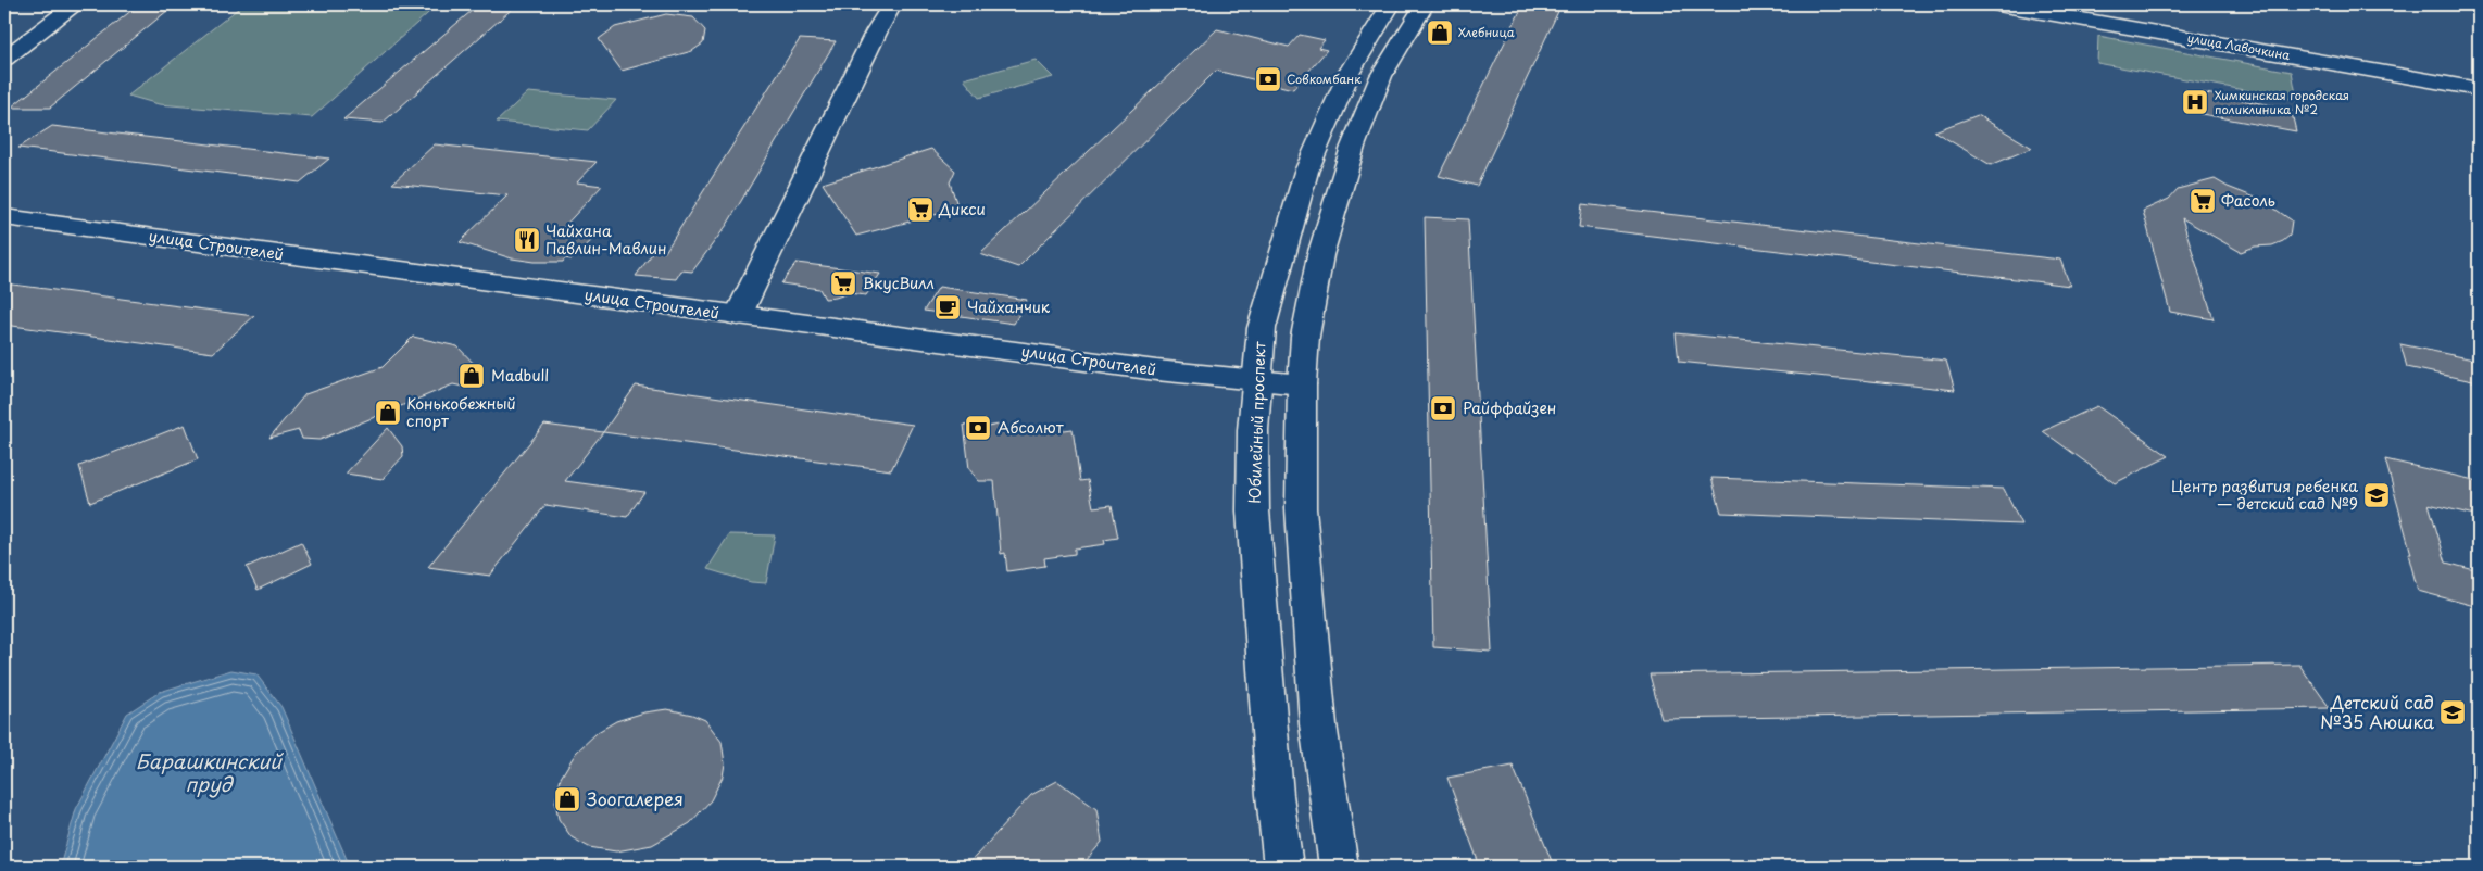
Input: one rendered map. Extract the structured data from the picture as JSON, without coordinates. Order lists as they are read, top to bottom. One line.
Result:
{"streets":{"street":["улица Лавочкина","улица Строителей","Юбилейный проспект"]},"crossings":[["улица Строителей","Юбилейный проспект"]],"water":["Барашкинский пруд"],"places":{"shop":["Хлебница","Madbull","Конькобежный спорт","Зоогалерея"],"bank":["Совкомбанк","Райффайзен","Абсолют"],"hospital":["Химкинская городская поликлиника №2"],"supermarket":["Фасоль","Дикси","ВкусВилл"],"restaurant":["Чайхана Павлин-Мавлин"],"cafe":["Чайханчик"],"school or university":["Центр развития ребенка — детский сад №9","Детский сад №35 Аюшка"]}}
